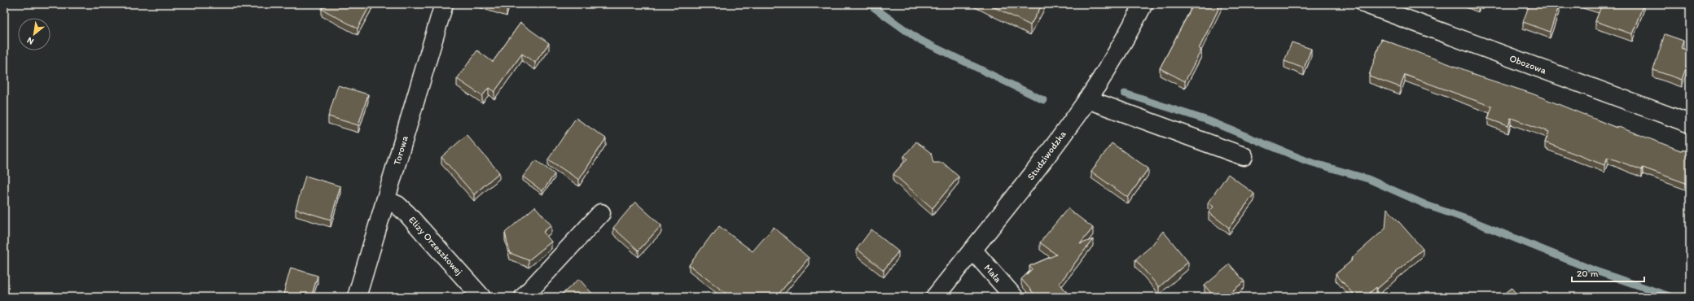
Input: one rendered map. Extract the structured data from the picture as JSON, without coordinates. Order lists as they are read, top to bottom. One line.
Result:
{"streets":{"street":["Obozowa","Torowa","Studziwodzka","Elizy Orzeszkowej","Mała"]},"crossings":[["Torowa","Elizy Orzeszkowej"],["Studziwodzka","Mała"]],"scale_bar":"20 m","north":"bottom left"}
